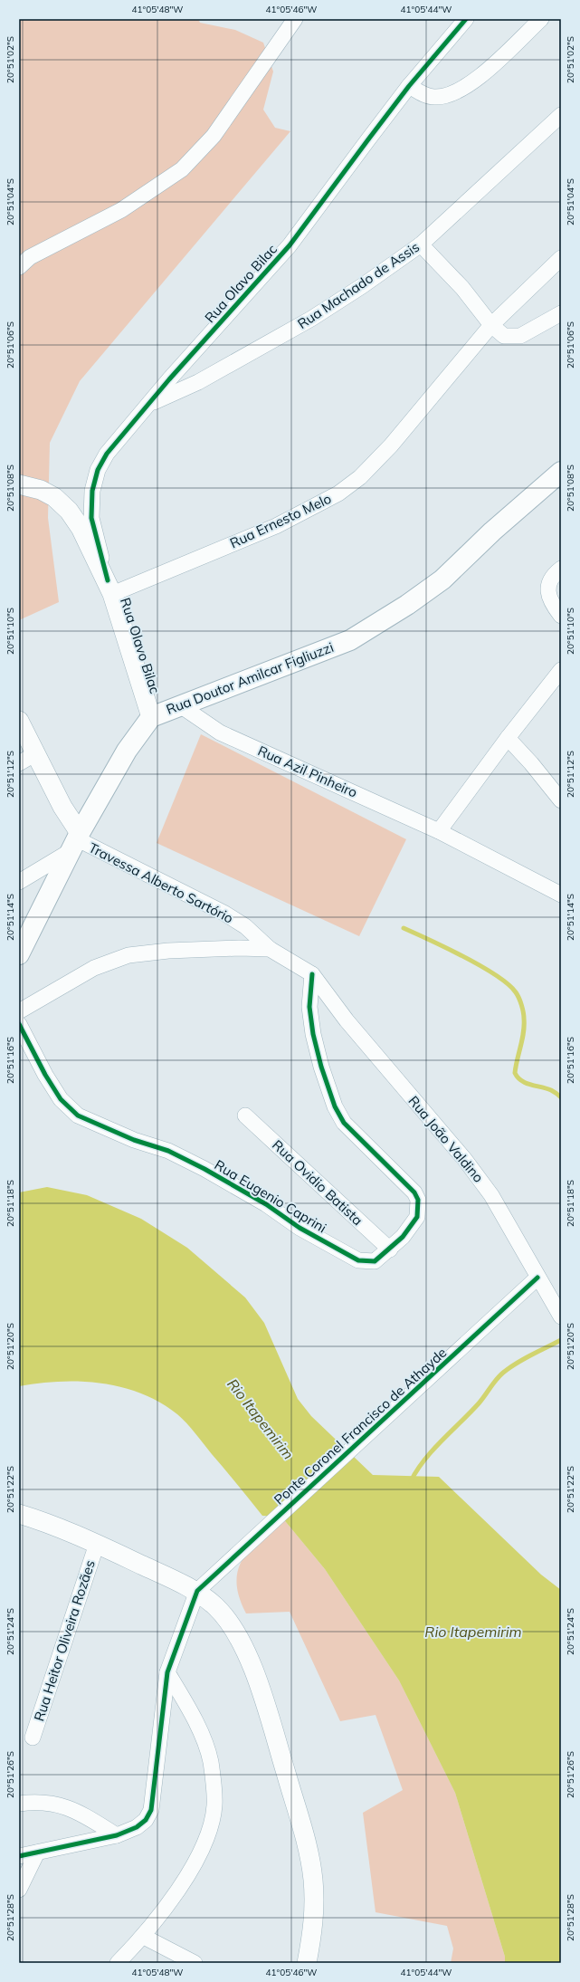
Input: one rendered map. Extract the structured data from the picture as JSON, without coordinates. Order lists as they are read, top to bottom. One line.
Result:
{"streets":{"main road":["Rua Doutor Amilcar Figliuzzi"],"street":["Rua Olavo Bilac","Rua Machado de Assis","Rua Ernesto Melo","Rua Azil Pinheiro","Travessa Alberto Sartório","Rua João Valdino","Rua Ovidio Batista","Rua Eugenio Caprini","Ponte Coronel Francisco de Athayde","Rua Heitor Oliveira Rozães"]},"crossings":[["Rua Olavo Bilac","Rua Machado de Assis"],["Rua Olavo Bilac","Rua Ernesto Melo"],["Rua Olavo Bilac","Rua Doutor Amilcar Figliuzzi"],["Rua Doutor Amilcar Figliuzzi","Rua Azil Pinheiro"],["Rua Doutor Amilcar Figliuzzi","Travessa Alberto Sartório"],["Travessa Alberto Sartório","Rua João Valdino"],["Travessa Alberto Sartório","Rua Eugenio Caprini"],["Rua João Valdino","Rua Eugenio Caprini"],["Rua João Valdino","Ponte Coronel Francisco de Athayde"],["Rua Ovidio Batista","Rua Eugenio Caprini"]],"water":["Rio Itapemirim"],"coordinates":["41°05'48\"W","41°05'46\"W","41°05'44\"W","20°51'02\"S","20°51'04\"S","20°51'06\"S","20°51'08\"S","20°51'10\"S","20°51'12\"S","20°51'14\"S","20°51'16\"S","20°51'18\"S","20°51'20\"S","20°51'22\"S","20°51'24\"S","20°51'26\"S","20°51'28\"S"]}
